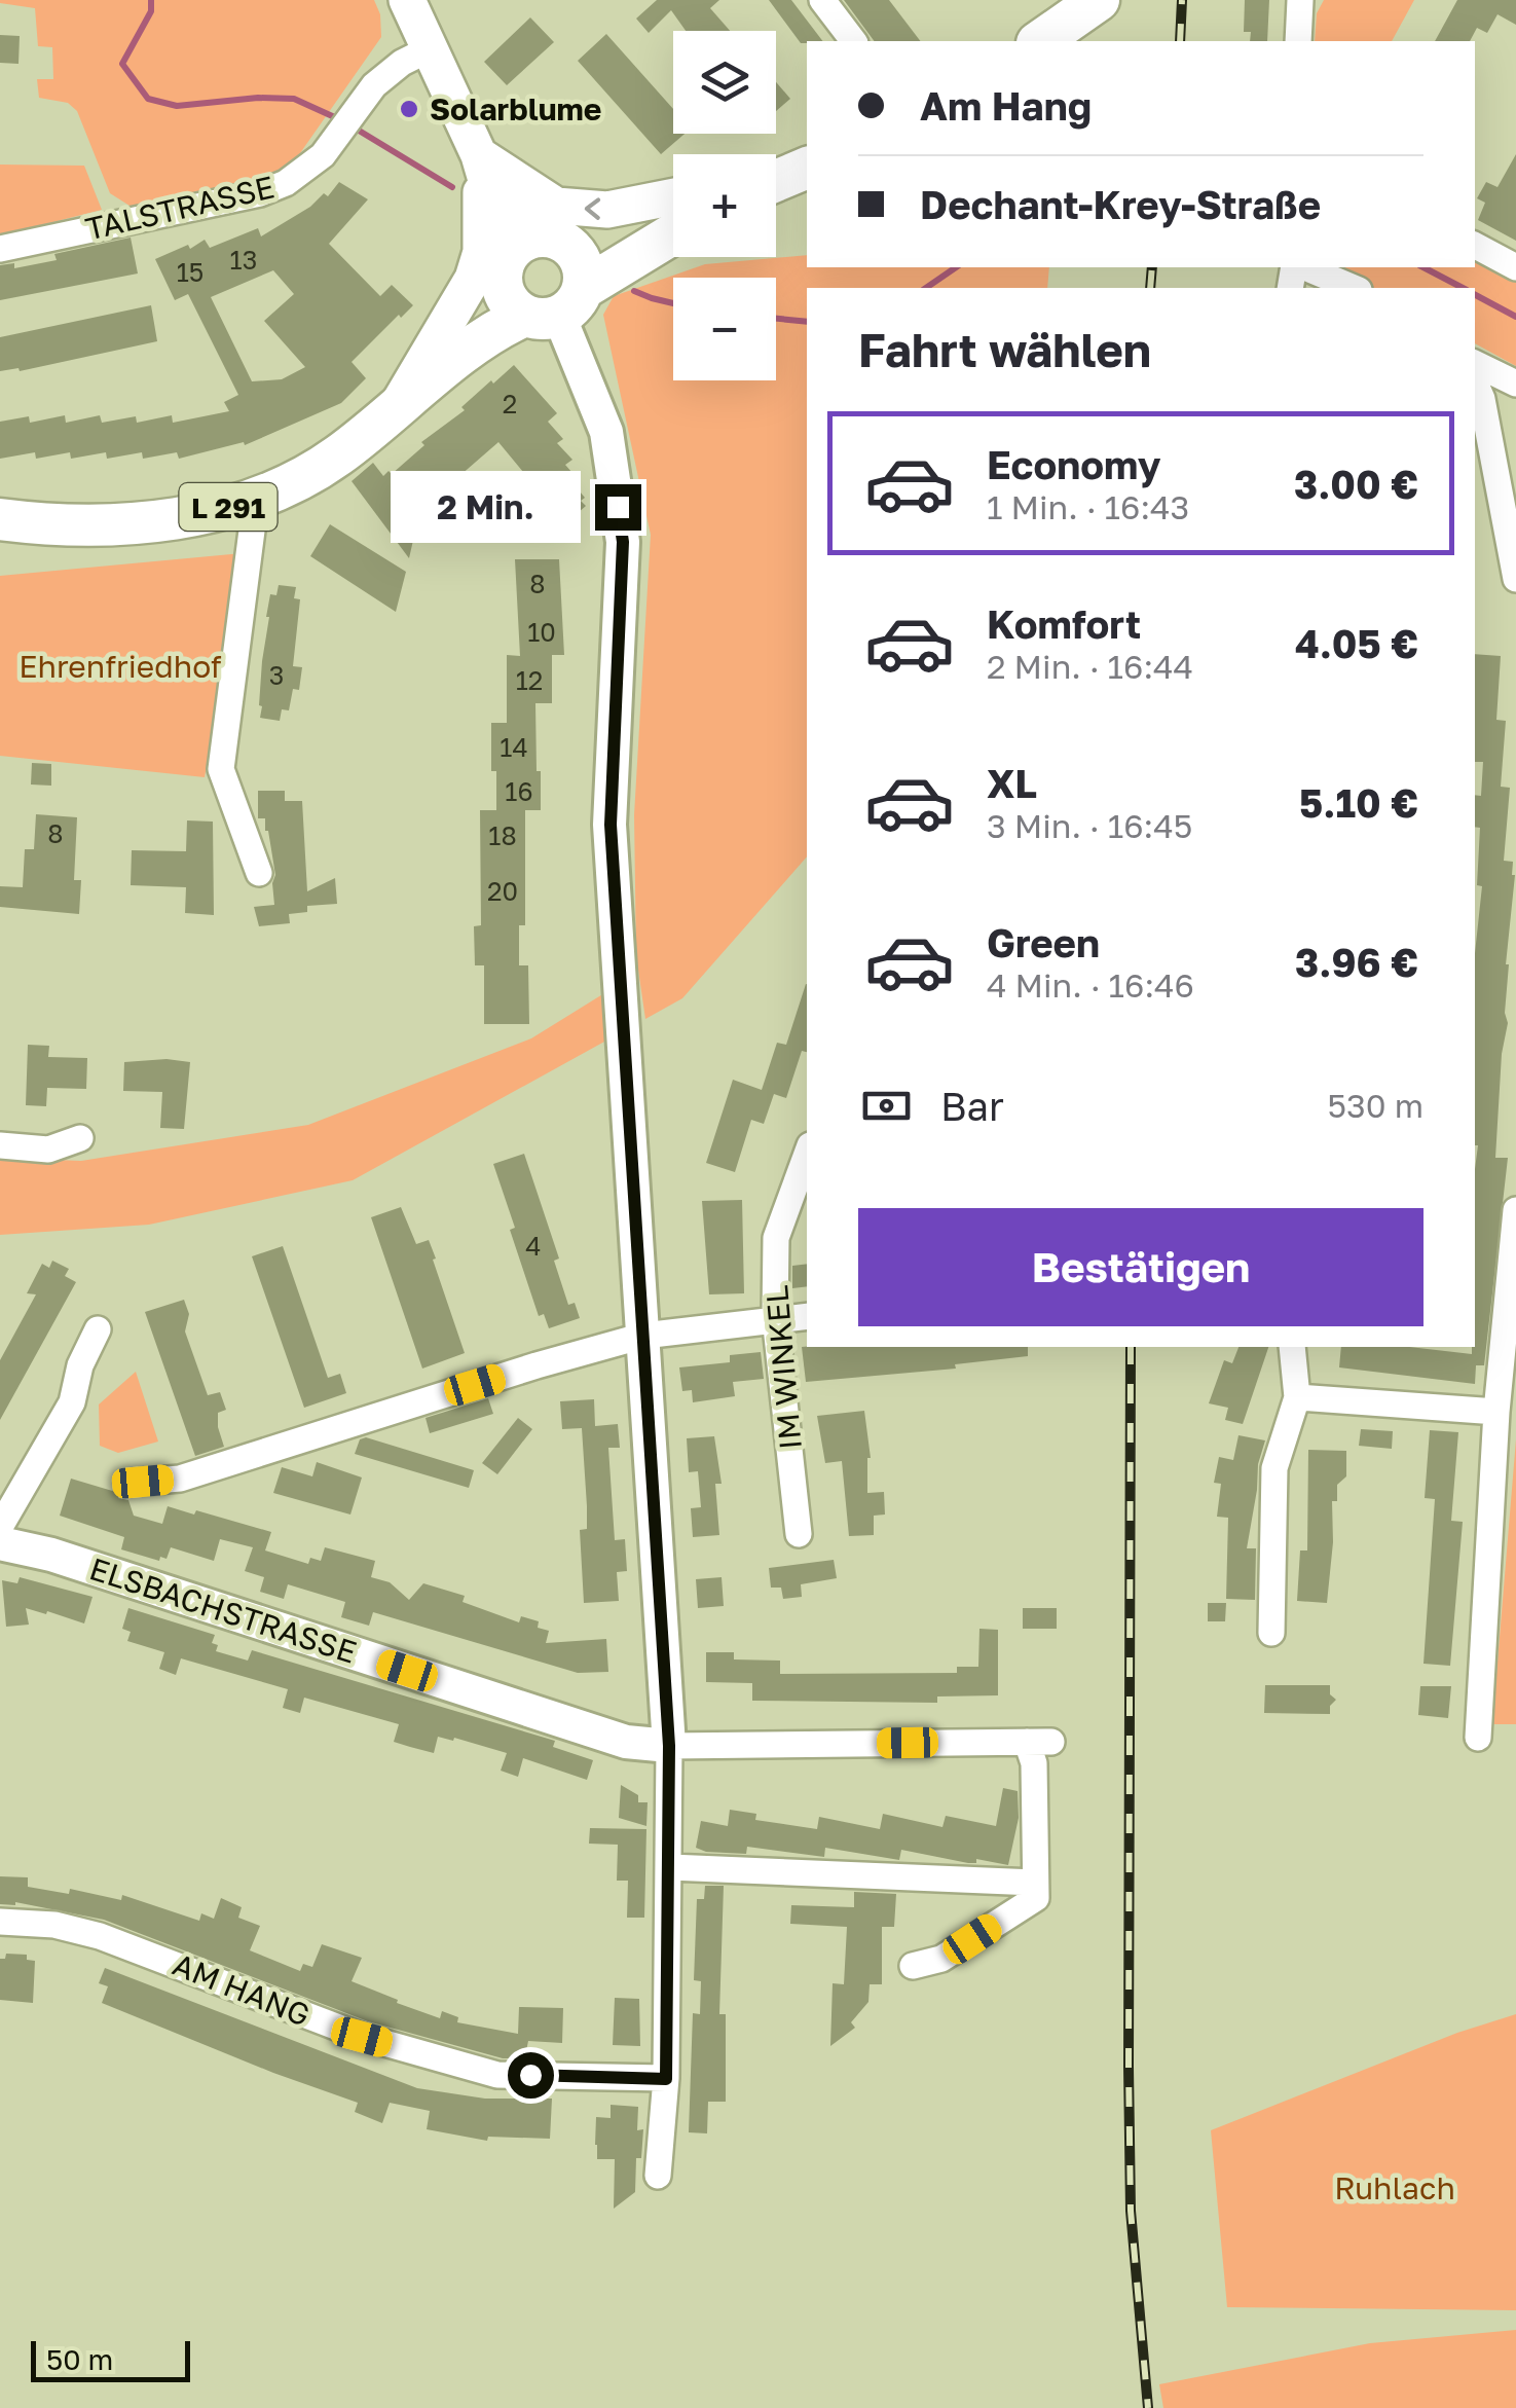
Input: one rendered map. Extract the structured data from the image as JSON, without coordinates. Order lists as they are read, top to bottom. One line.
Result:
{"streets":{"main road":["L 291"],"street":["TALSTRASSE","IM WINKEL","ELSBACHSTRASSE","AM HANG"]},"parks":["Ehrenfriedhof","Ruhlach"],"places":["Solarblume"],"house_numbers":["13","15","2","8","10","3","12","14","16","8","18","20","4"],"scale_bar":"50 m","page":{"map_buttons":["+","−"],"banner":["Am Hang","Dechant-Krey-Straße"],"heading":"Fahrt wählen","list":[{"name":"Economy","note":"1 Min. · 16:43","value":"3.00 €"},{"name":"Komfort","note":"2 Min. · 16:44","value":"4.05 €"},{"name":"XL","note":"3 Min. · 16:45","value":"5.10 €"},{"name":"Green","note":"4 Min. · 16:46","value":"3.96 €"}],"bubble":"2 Min.","pay":["Bar","530 m"],"buttons":"Bestätigen","scale":"50 m"}}
